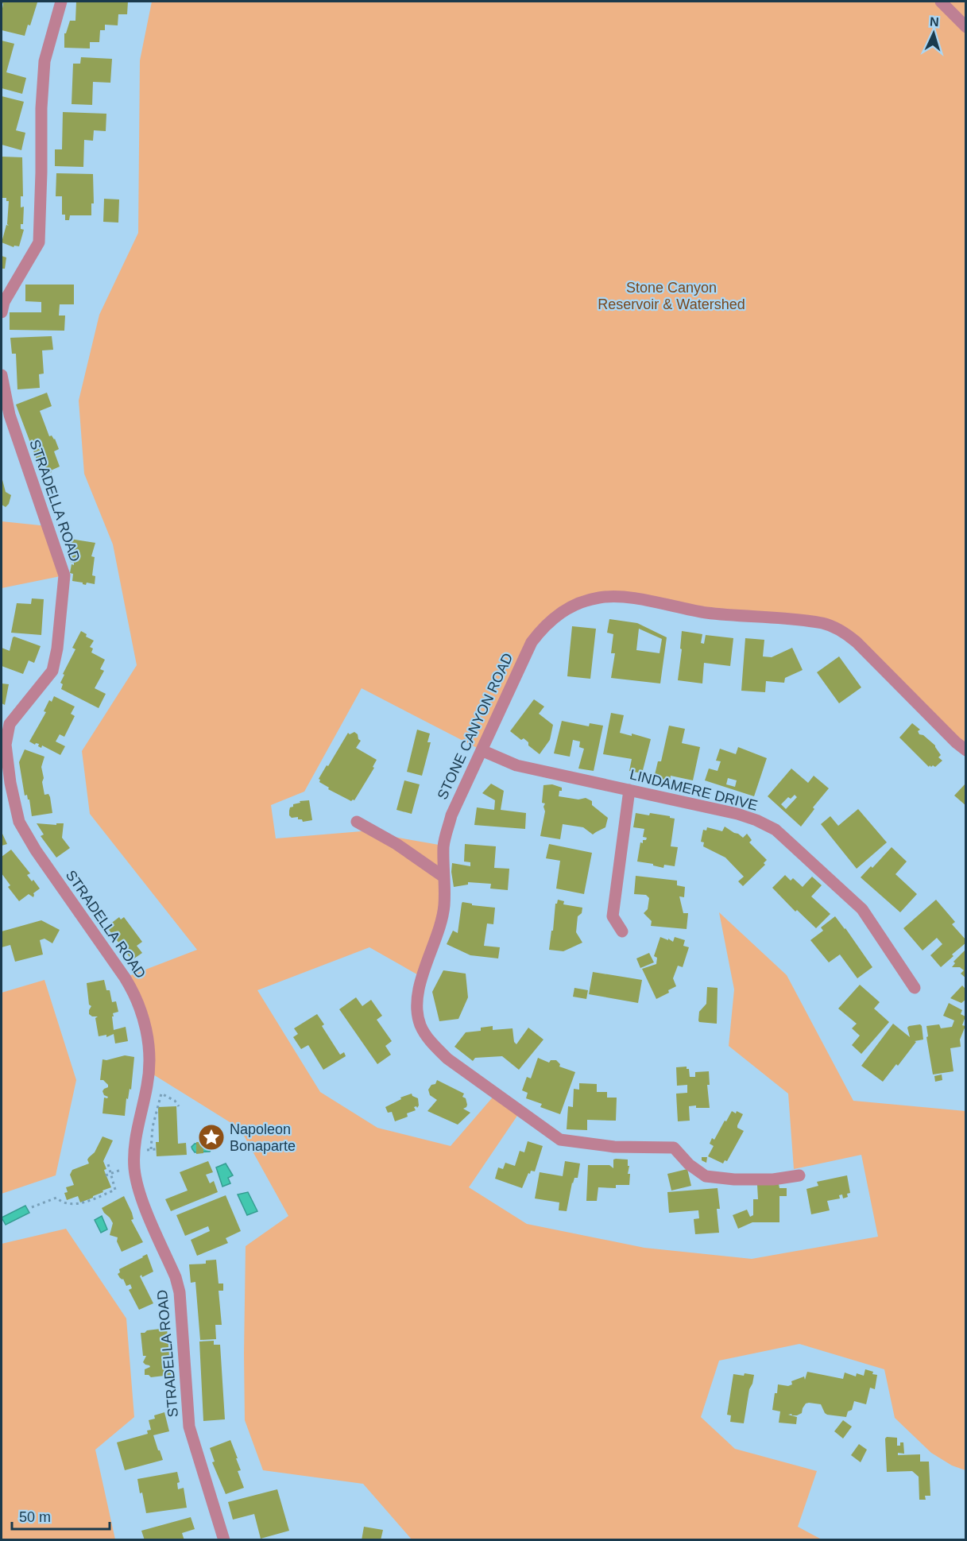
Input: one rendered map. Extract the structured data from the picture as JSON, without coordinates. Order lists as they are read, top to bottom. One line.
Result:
{"streets":{"street":["STRADELLA ROAD","STONE CANYON ROAD","LINDAMERE DRIVE"]},"crossings":[["STONE CANYON ROAD","LINDAMERE DRIVE"]],"parks":["Stone Canyon Reservoir & Watershed"],"places":{"place":["Napoleon Bonaparte"]},"scale_bar":"50 m","north":"top"}
